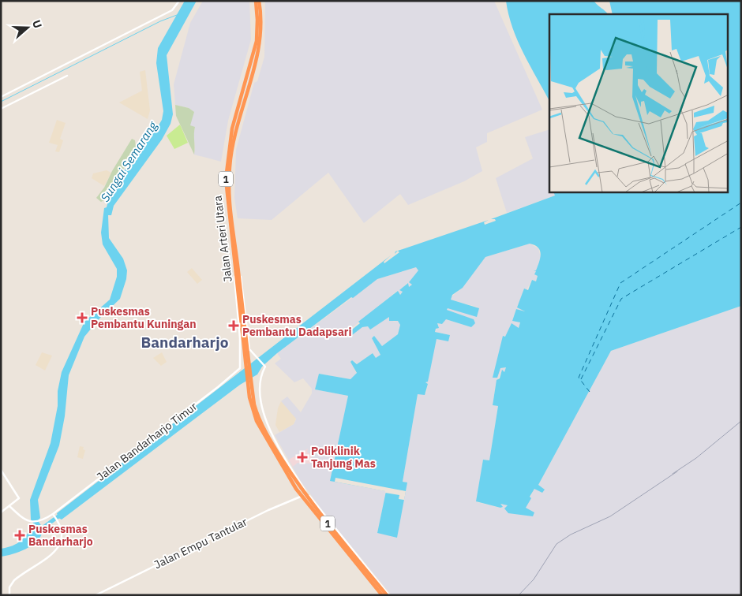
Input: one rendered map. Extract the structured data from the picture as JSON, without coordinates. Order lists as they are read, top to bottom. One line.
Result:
{"streets":{"highway":["1","Jalan Arteri Utara"],"street":["Jalan Bandarharjo Timur","Jalan Empu Tantular"]},"crossings":[["1","Jalan Arteri Utara"],["Jalan Arteri Utara","Jalan Bandarharjo Timur"]],"districts":["Bandarharjo"],"water":["Sungai Semarang"],"places":{"health":["Puskesmas Pembantu Kuningan","Puskesmas Pembantu Dadapsari","Poliklinik Tanjung Mas","Puskesmas Bandarharjo"]},"north":"right"}
